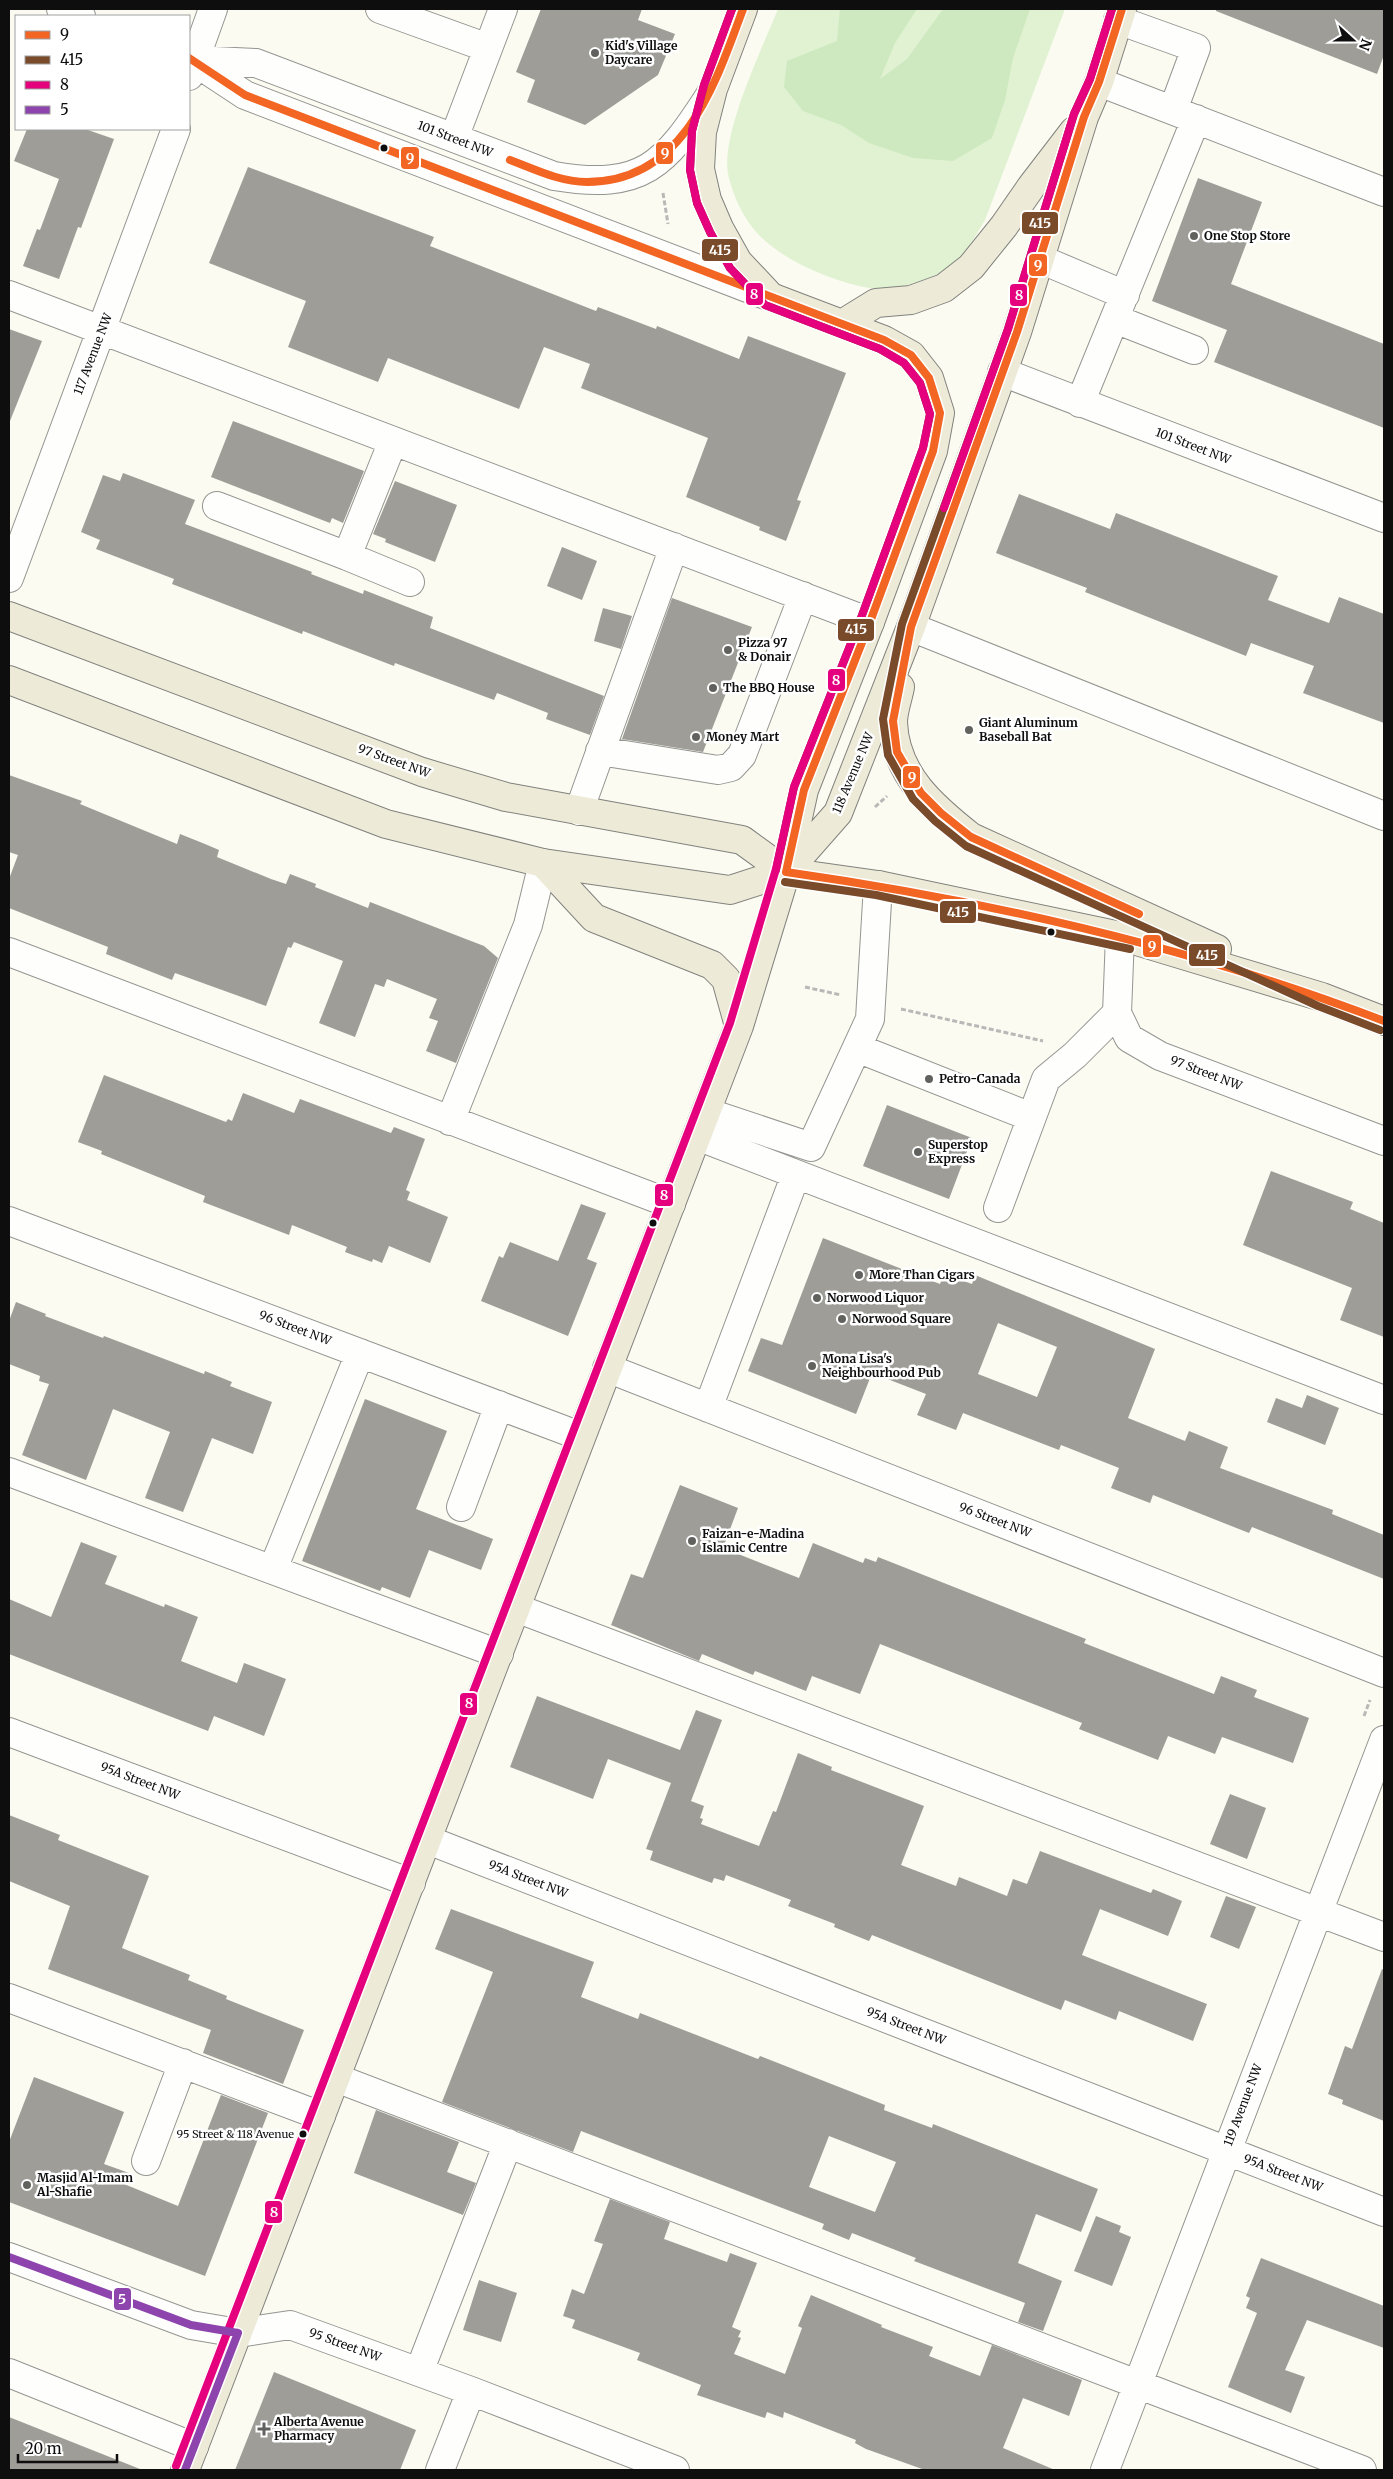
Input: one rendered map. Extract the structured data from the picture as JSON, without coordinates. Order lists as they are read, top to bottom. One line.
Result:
{"streets":{"main road":["97 Street NW","118 Avenue NW"],"street":["101 Street NW","117 Avenue NW","96 Street NW","95A Street NW","119 Avenue NW","95 Street NW"]},"crossings":[["101 Street NW","118 Avenue NW"],["97 Street NW","118 Avenue NW"],["118 Avenue NW","96 Street NW"],["118 Avenue NW","95A Street NW"],["118 Avenue NW","95 Street NW"],["95A Street NW","119 Avenue NW"]],"places":{"other":["Kid's Village Daycare","One Stop Store","Pizza 97 & Donair","The BBQ House","Giant Aluminum Baseball Bat","Money Mart","Petro-Canada","Superstop Express","More Than Cigars","Norwood Liquor","Norwood Square","Mona Lisa's Neighbourhood Pub","Faizan-e-Madina Islamic Centre","95 Street & 118 Avenue","Masjid Al-Imam Al-Shafie"],"health":["Alberta Avenue Pharmacy"]},"lines":["transit line 9","transit line 415","transit line 8","transit line 5"],"legend":["9","415","8","5"],"scale_bar":"20 m","north":"right"}
